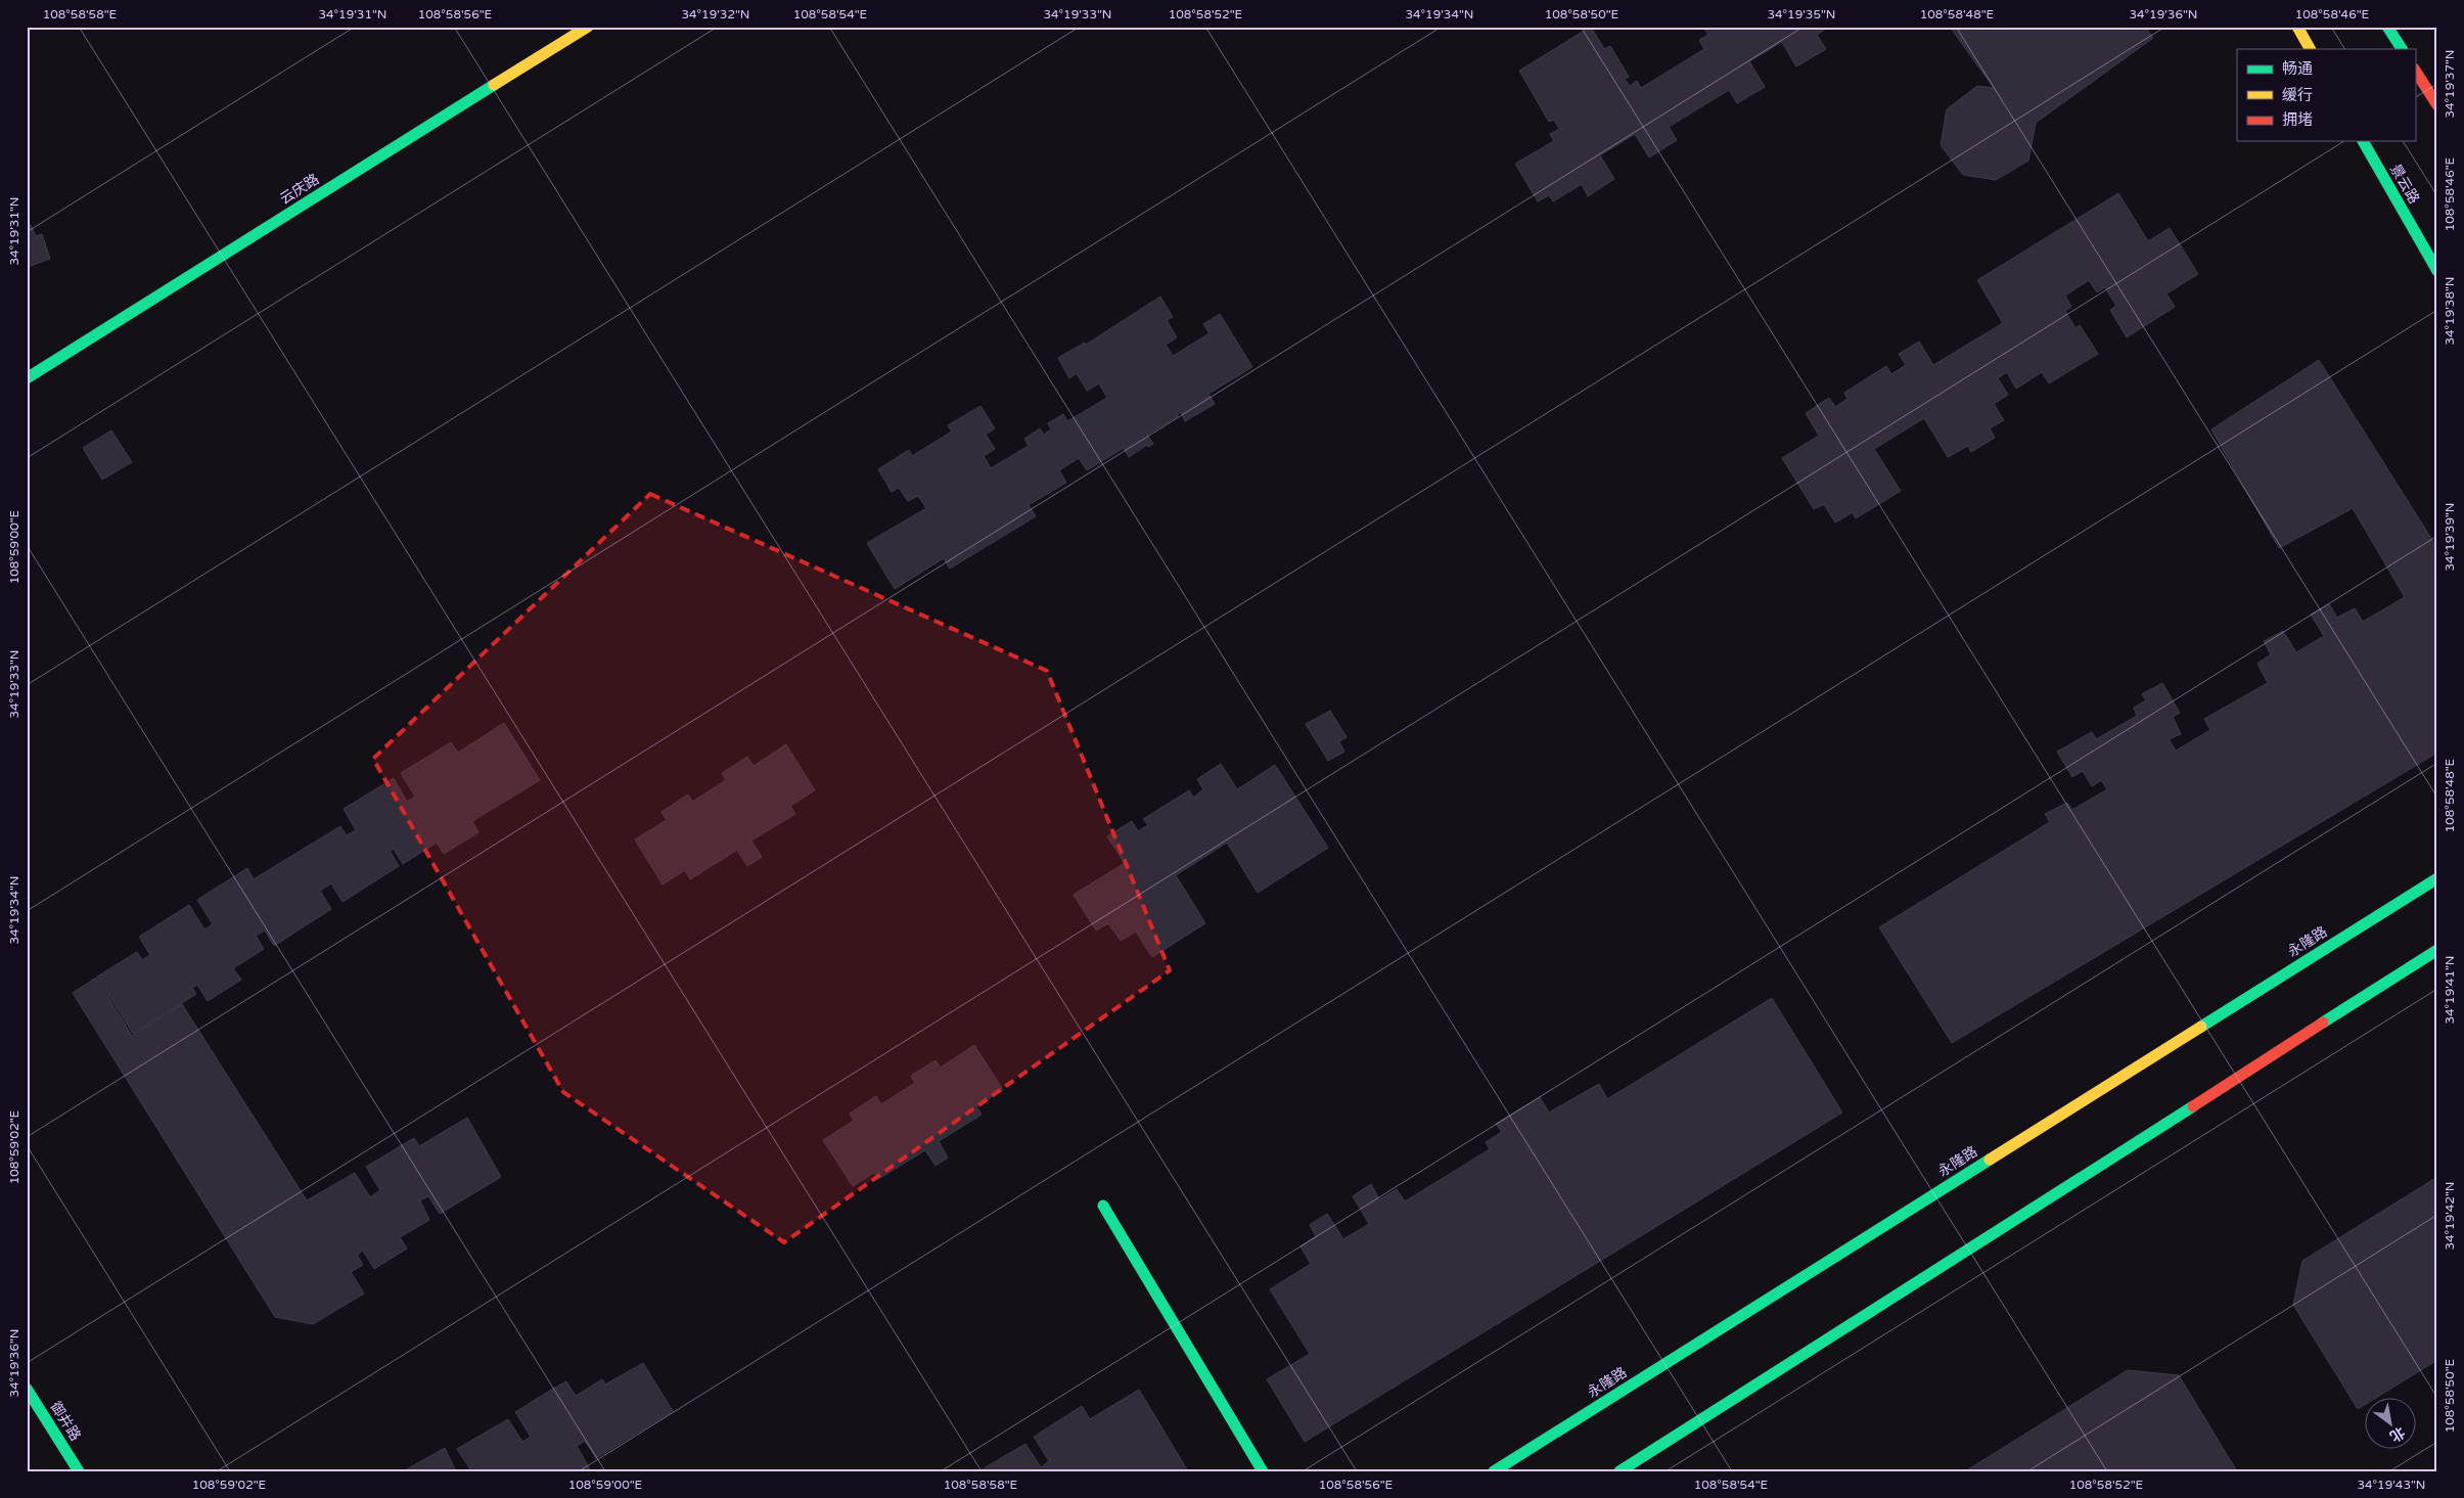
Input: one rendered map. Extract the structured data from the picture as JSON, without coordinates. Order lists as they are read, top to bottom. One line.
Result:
{"streets":{"street":["景云路","云庆路","永隆路","御井路"]},"legend":["畅通","缓行","拥堵"],"north":"bottom right","coordinates":["108°58'58\"E","34°19'31\"N","108°58'56\"E","34°19'32\"N","108°58'54\"E","34°19'33\"N","108°58'52\"E","34°19'34\"N","108°58'50\"E","34°19'35\"N","108°58'48\"E","34°19'36\"N","108°58'46\"E","34°19'37\"N","34°19'38\"N","34°19'39\"N","108°59'00\"E","34°19'41\"N","108°59'02\"E","34°19'42\"N","34°19'43\"N"]}
